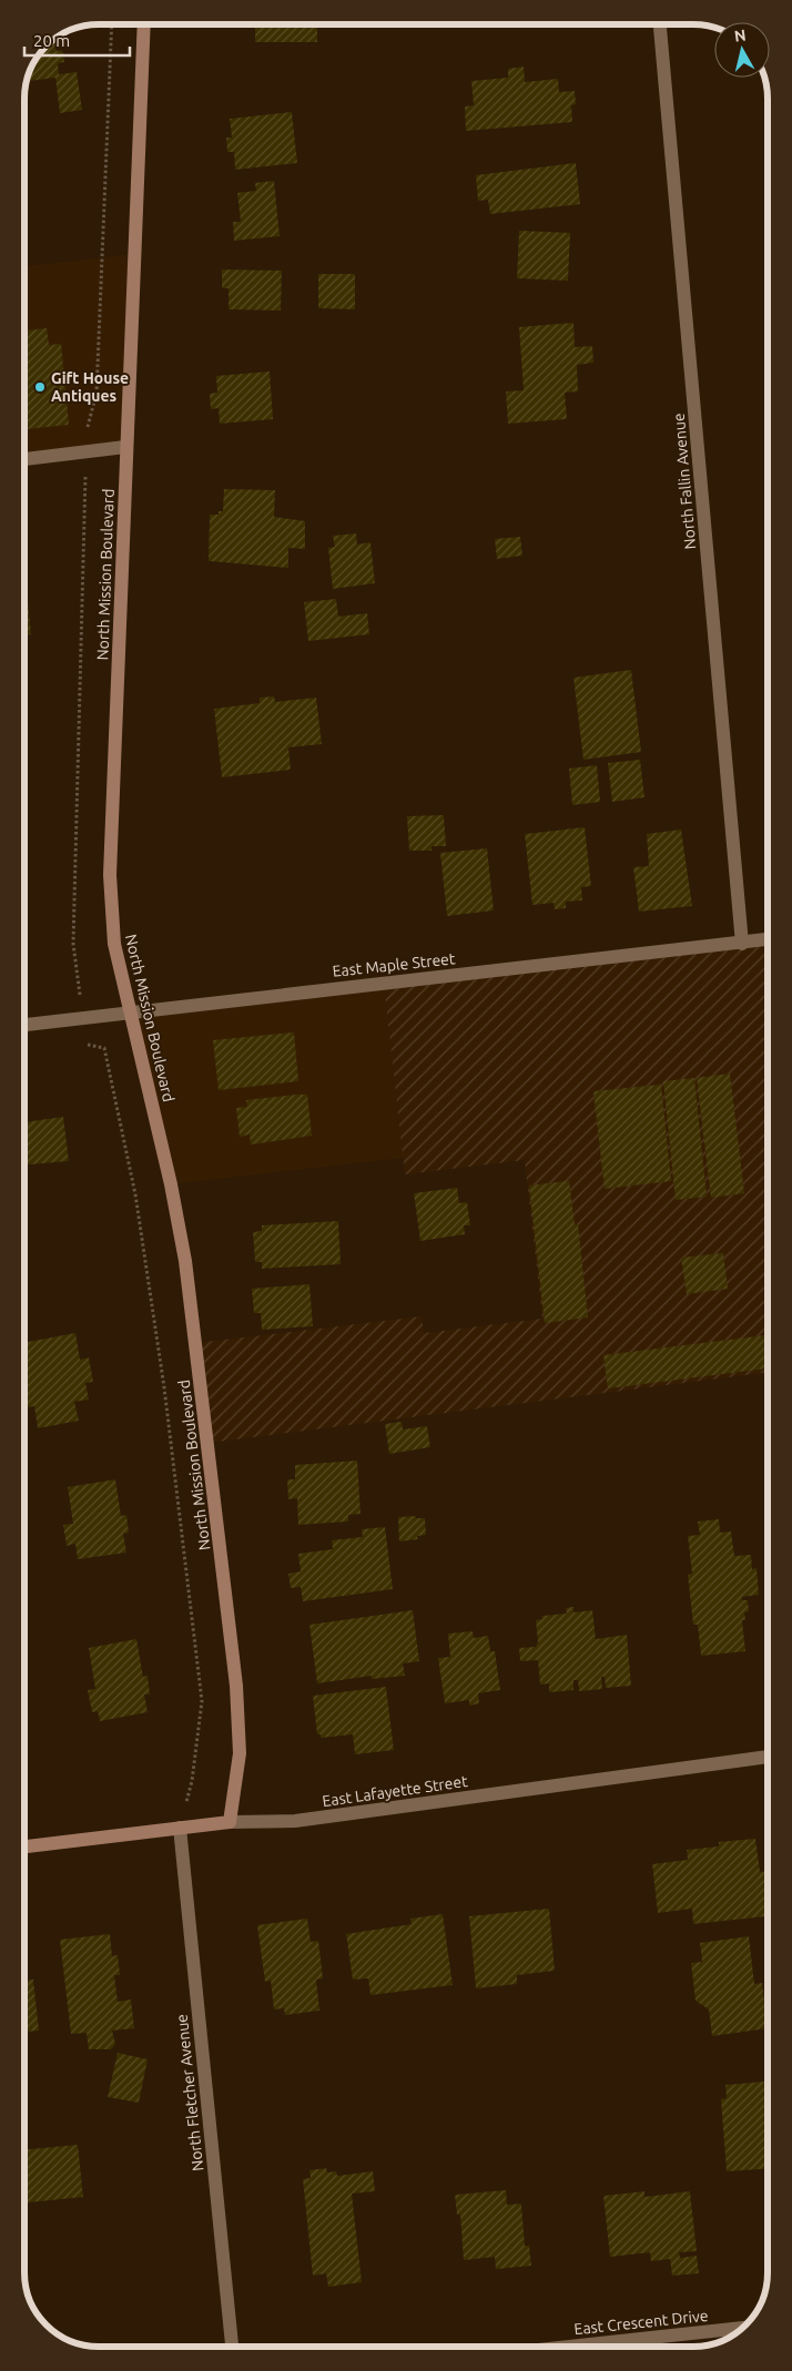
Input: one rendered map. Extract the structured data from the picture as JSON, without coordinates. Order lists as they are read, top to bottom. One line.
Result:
{"streets":{"main road":["North Mission Boulevard","East Lafayette Street"],"street":["North Fallin Avenue","East Maple Street","North Fletcher Avenue","East Crescent Drive"]},"crossings":[["North Fallin Avenue","East Maple Street"],["North Mission Boulevard","East Maple Street"],["North Mission Boulevard","East Lafayette Street"],["East Lafayette Street","North Fletcher Avenue"]],"places":["Gift House Antiques"],"scale_bar":"20 m","north":"top"}
